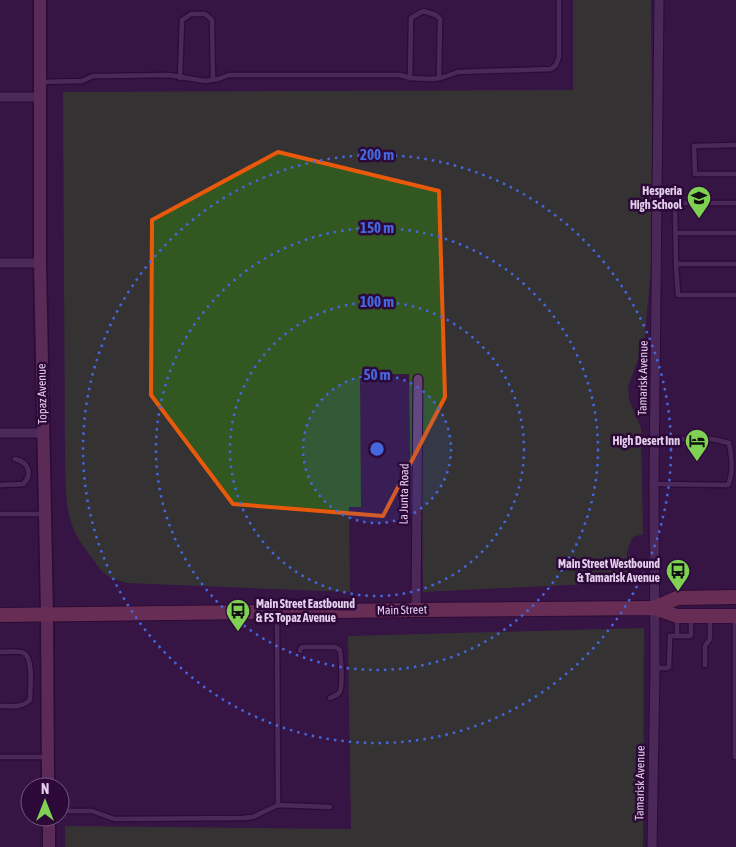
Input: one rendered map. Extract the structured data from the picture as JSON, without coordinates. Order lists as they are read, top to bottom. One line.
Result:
{"streets":{"main road":["Main Street"],"street":["Tamarisk Avenue","Topaz Avenue","La Junta Road"]},"crossings":[["Tamarisk Avenue","Main Street"],["Topaz Avenue","Main Street"],["La Junta Road","Main Street"]],"places":{"school or university":["Hesperia High School"],"hotel":["High Desert Inn"],"bus stop":["Main Street Westbound & Tamarisk Avenue","Main Street Eastbound & FS Topaz Avenue"]},"north":"top","rings":["200 m","150 m","100 m","50 m"]}
